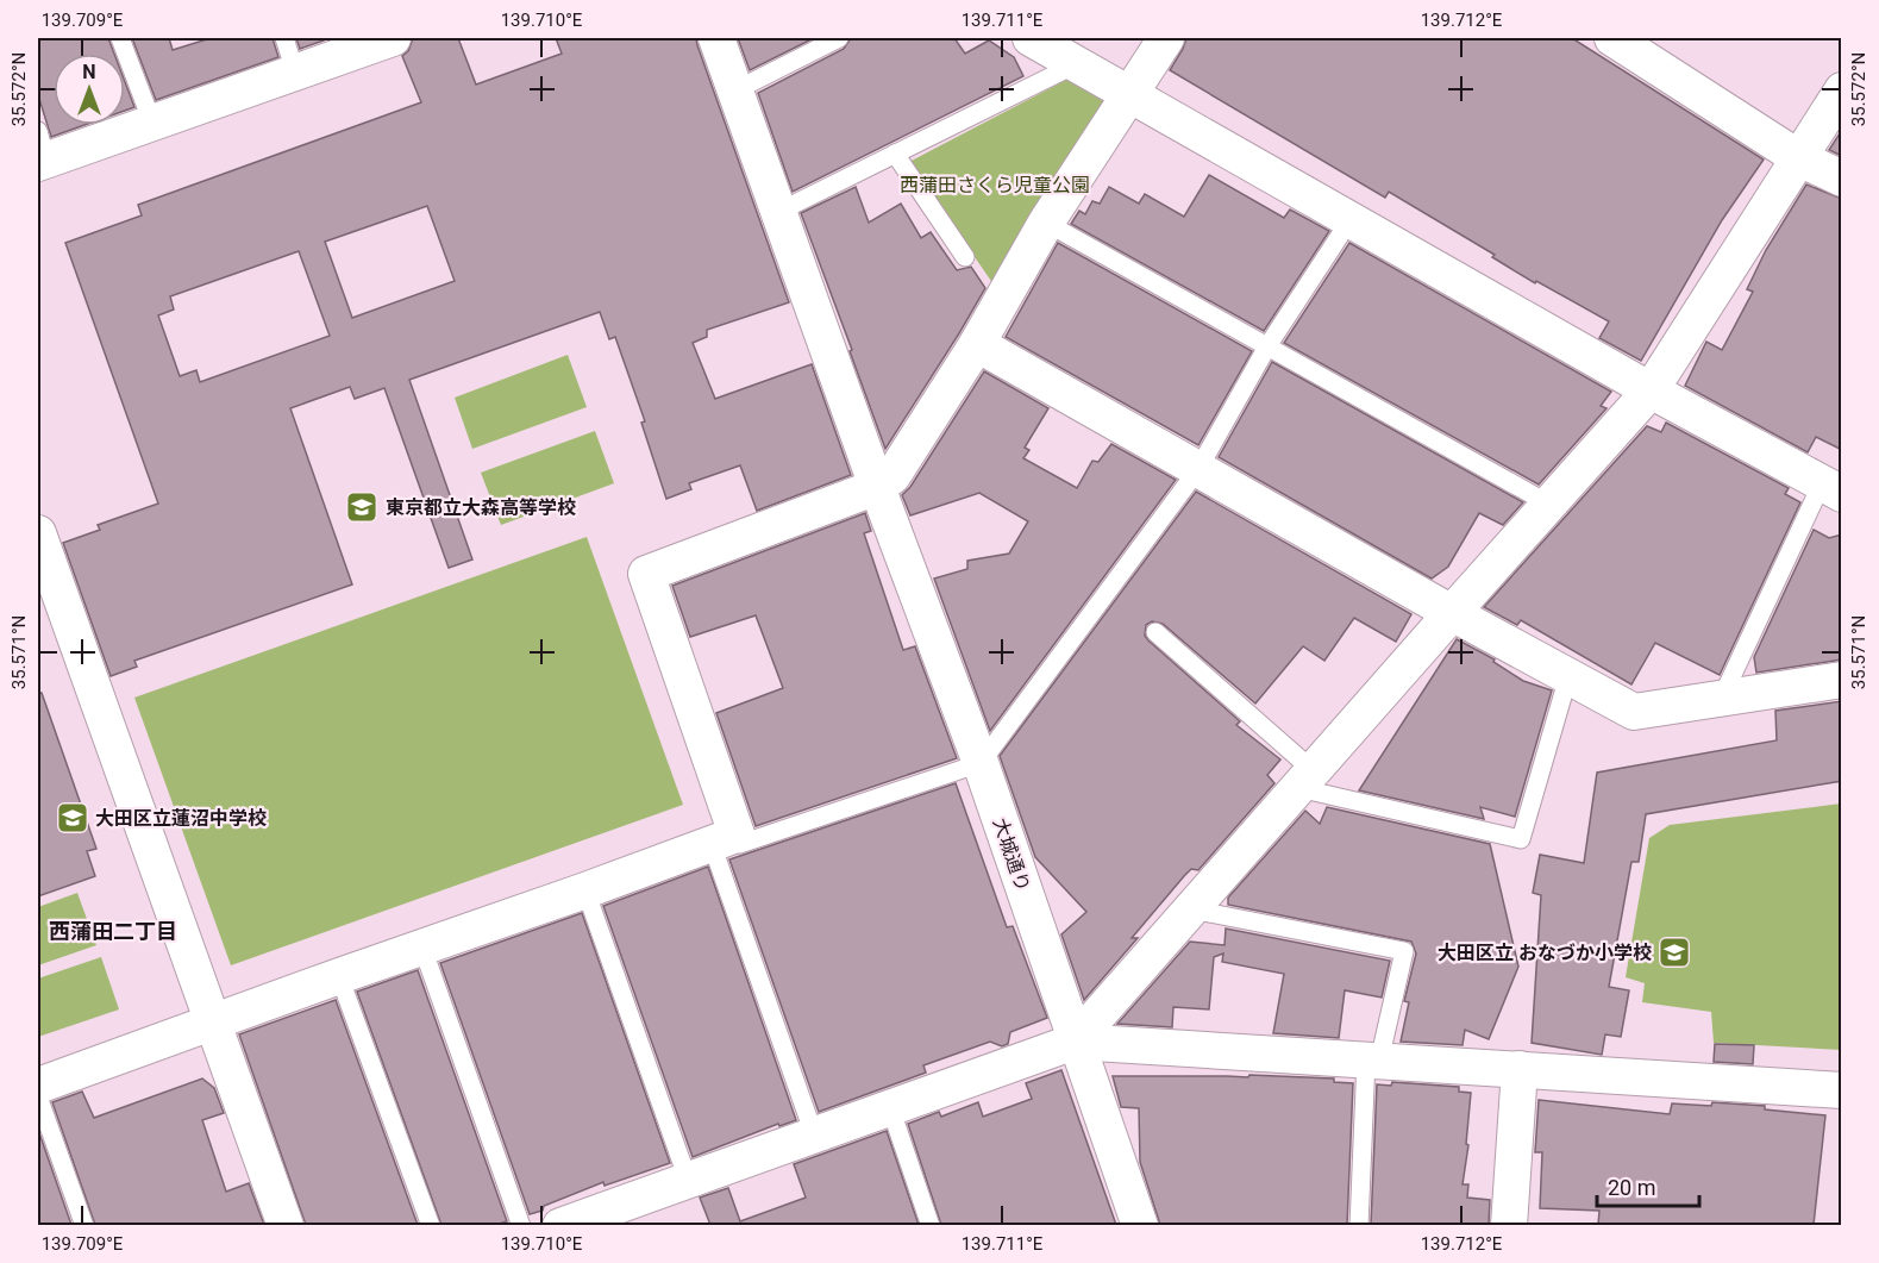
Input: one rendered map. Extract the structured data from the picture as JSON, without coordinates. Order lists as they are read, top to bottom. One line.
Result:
{"streets":{"street":["大城通り"]},"districts":["西蒲田二丁目"],"parks":["西蒲田さくら児童公園"],"places":{"school or university":["東京都立大森高等学校","大田区立蓮沼中学校","大田区立 おなづか小学校"]},"scale_bar":"20 m","north":"top","coordinates":["139.709°E","139.710°E","139.711°E","139.712°E","35.572°N","35.571°N"]}
